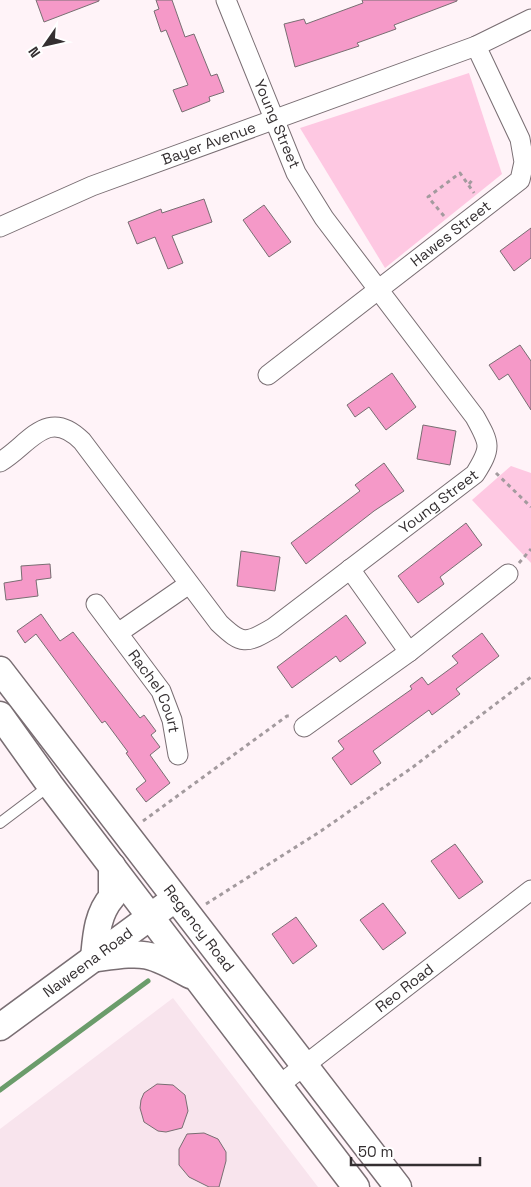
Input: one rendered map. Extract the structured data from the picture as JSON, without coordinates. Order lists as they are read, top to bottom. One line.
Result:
{"streets":{"main road":["Regency Road","Naweena Road"],"street":["Young Street","Bayer Avenue","Hawes Street","Rachel Court","Reo Road"]},"crossings":[["Young Street","Bayer Avenue"],["Young Street","Hawes Street"],["Young Street","Rachel Court"],["Bayer Avenue","Hawes Street"],["Regency Road","Naweena Road"],["Regency Road","Reo Road"]],"scale_bar":"50 m","north":"bottom left"}
